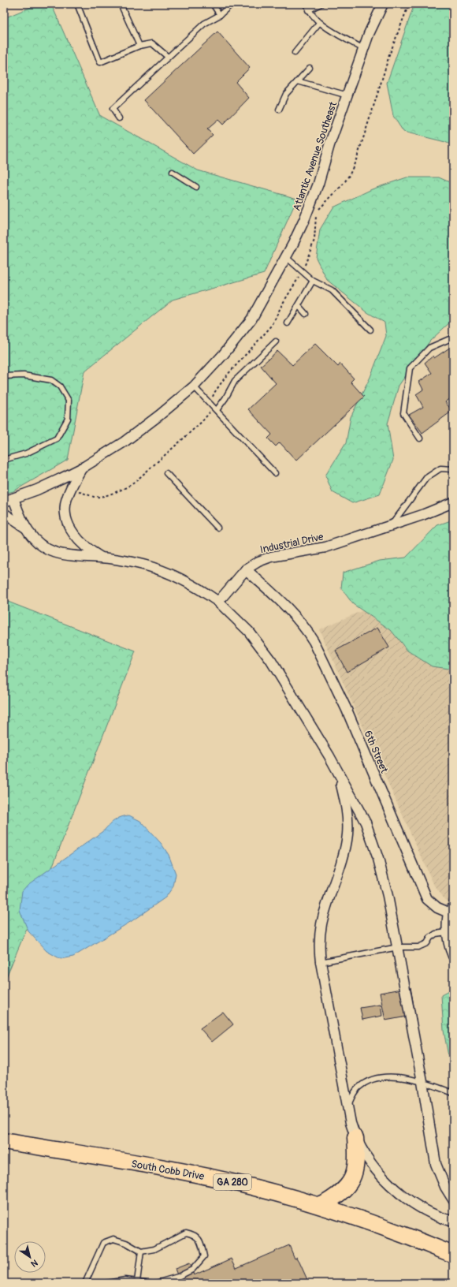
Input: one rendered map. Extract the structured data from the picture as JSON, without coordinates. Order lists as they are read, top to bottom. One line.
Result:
{"streets":{"main road":["South Cobb Drive","GA 280"],"street":["Atlantic Avenue Southeast","Industrial Drive","6th Street"]},"crossings":[["Industrial Drive","6th Street"]],"north":"bottom right"}
